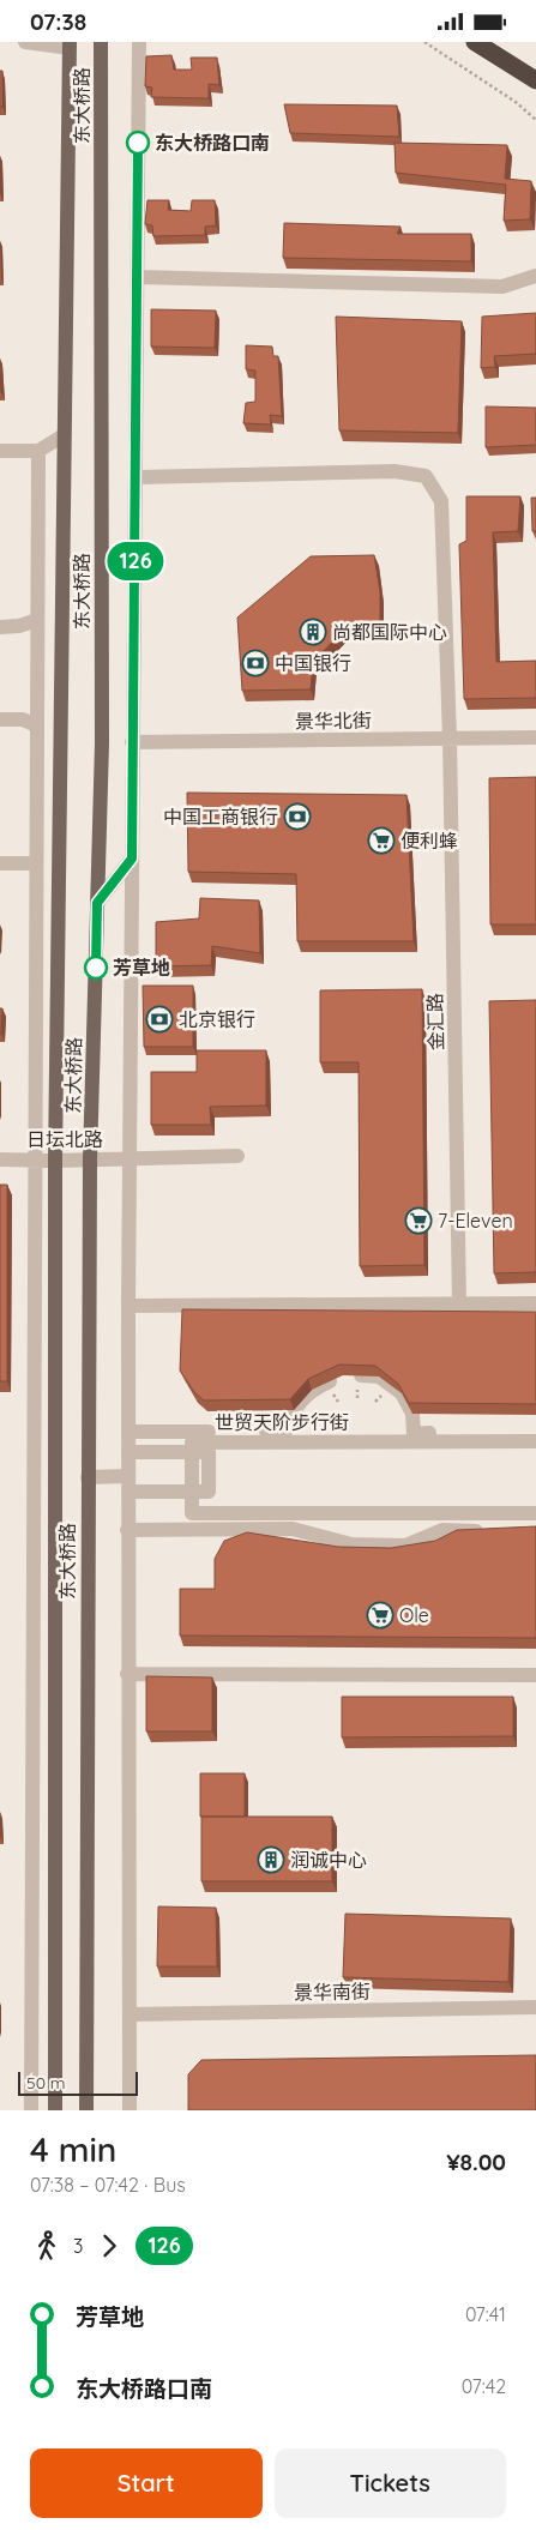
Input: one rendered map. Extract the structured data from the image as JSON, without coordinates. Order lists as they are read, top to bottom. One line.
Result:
{"streets":{"main road":["东大桥路"],"street":["景华北街","金汇路","日坛北路","世贸天阶步行街","景华南街"]},"crossings":[["东大桥路","日坛北路"],["景华北街","金汇路"]],"places":{"other":["东大桥路口南","芳草地"],"building":["尚都国际中心","润诚中心"],"bank":["中国银行","中国工商银行","北京银行"],"supermarket":["便利蜂","7-Eleven","Ole"]},"lines":["bus line 126"],"scale_bar":"50 m","page":{"status":"07:38","on_map":"126","scale":"50 m","heading":["4 min","07:38 – 07:42 · Bus","¥8.00"],"legs":["3","126"],"list":[{"name":"芳草地","value":"07:41"},{"name":"东大桥路口南","value":"07:42"}],"buttons":["Start","Tickets"]}}
